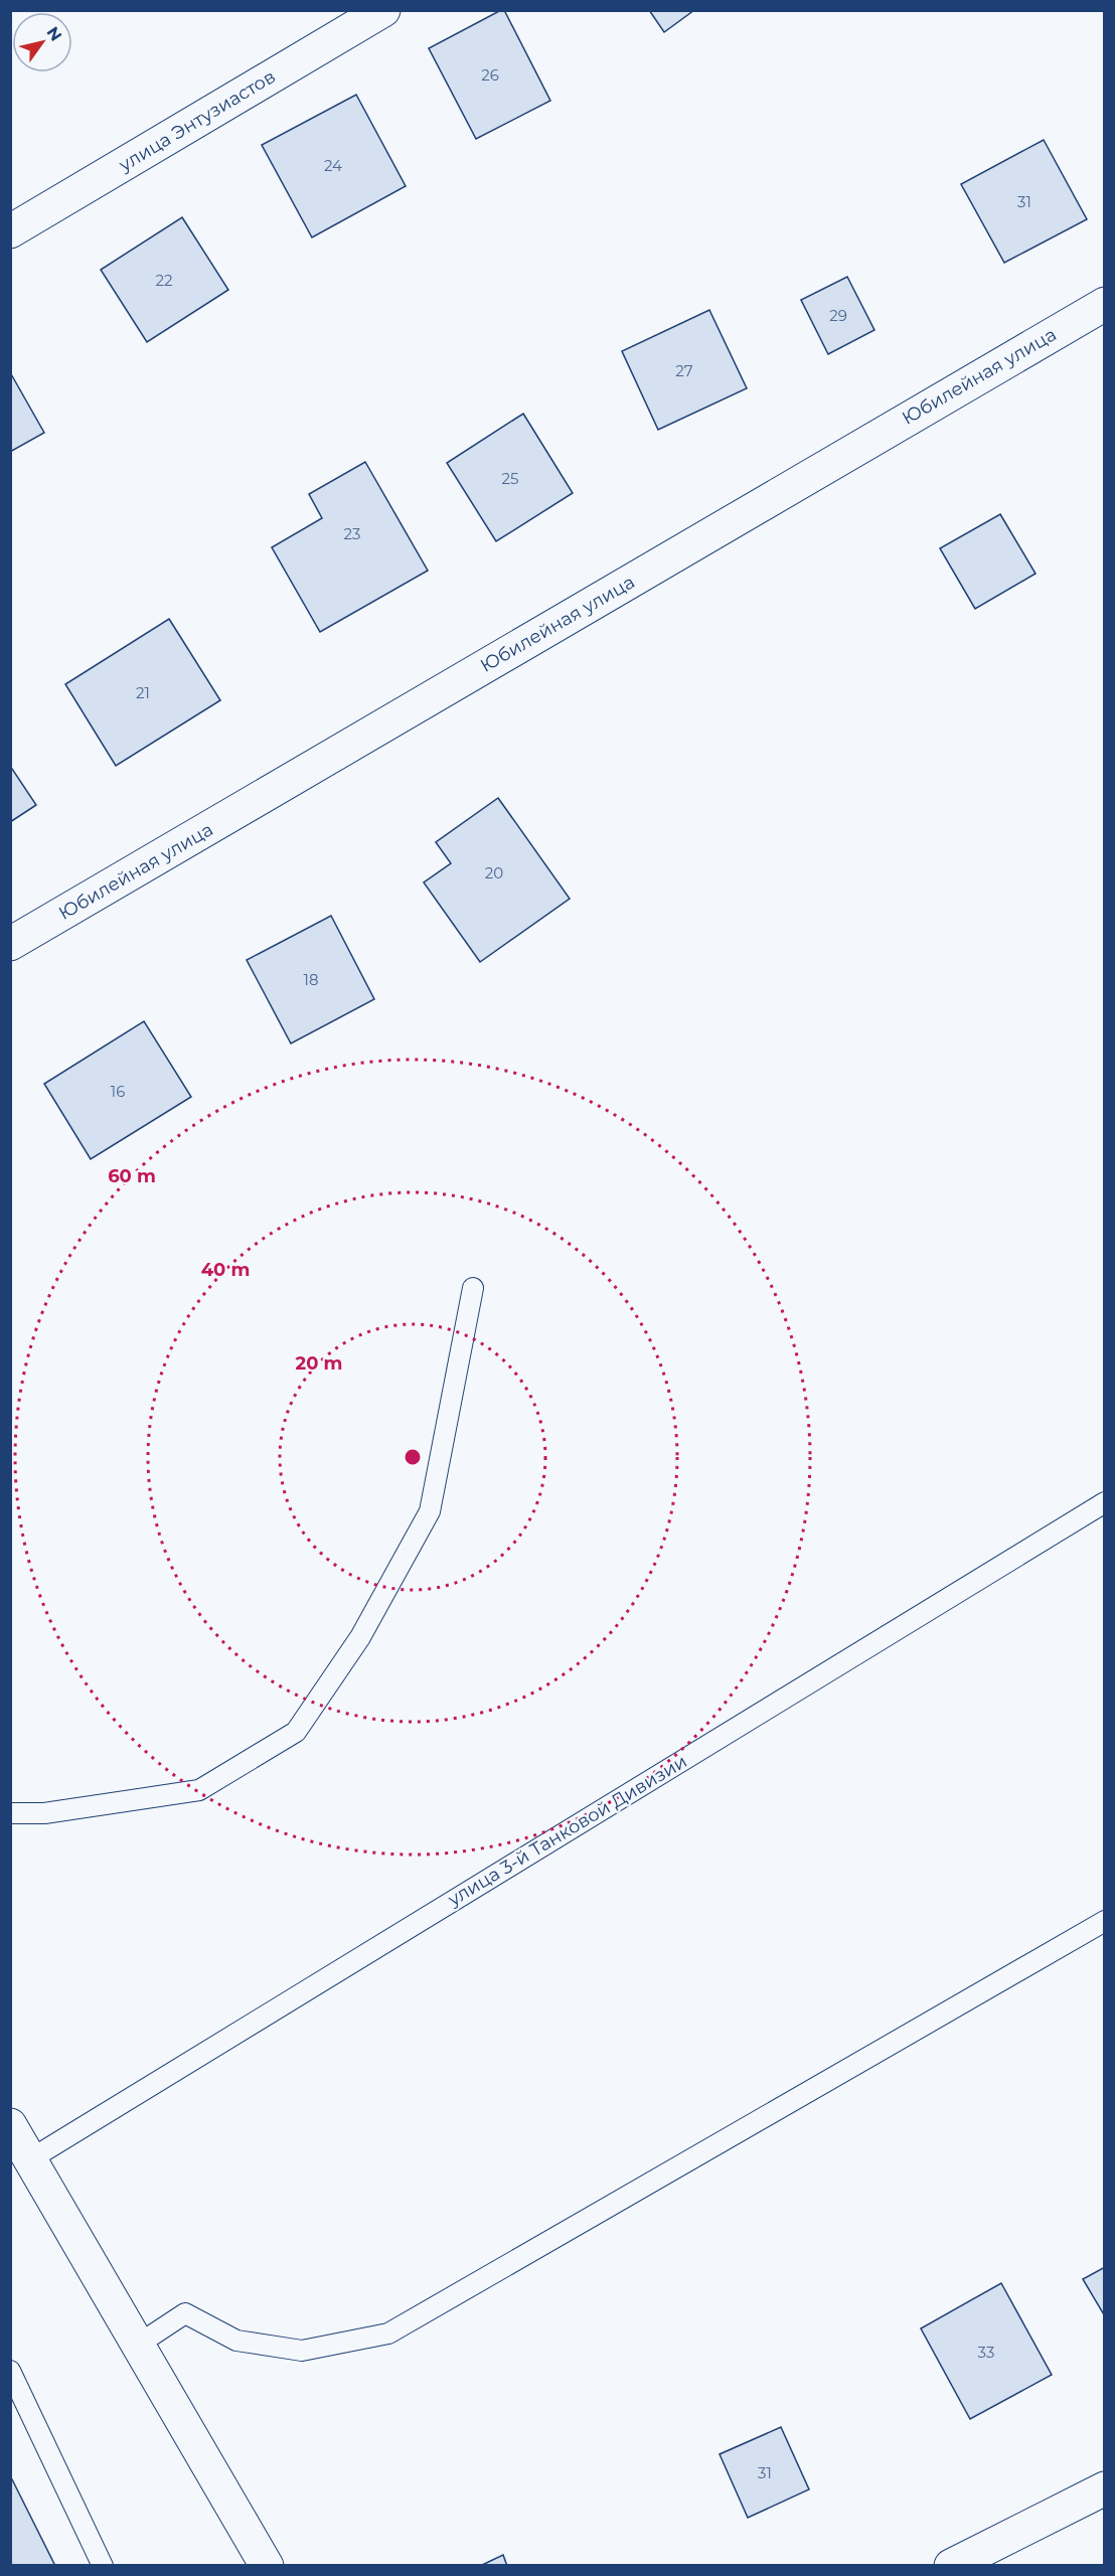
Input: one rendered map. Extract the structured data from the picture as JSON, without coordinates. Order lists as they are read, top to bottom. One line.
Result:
{"streets":{"street":["улица Энтузиастов","Юбилейная улица"],"lane":["улица 3-й Танковой Дивизии"]},"house_numbers":["26","24","31","22","29","27","25","23","21","20","18","16","33","31"],"north":"top right","rings":["60 m","40 m","20 m"]}
